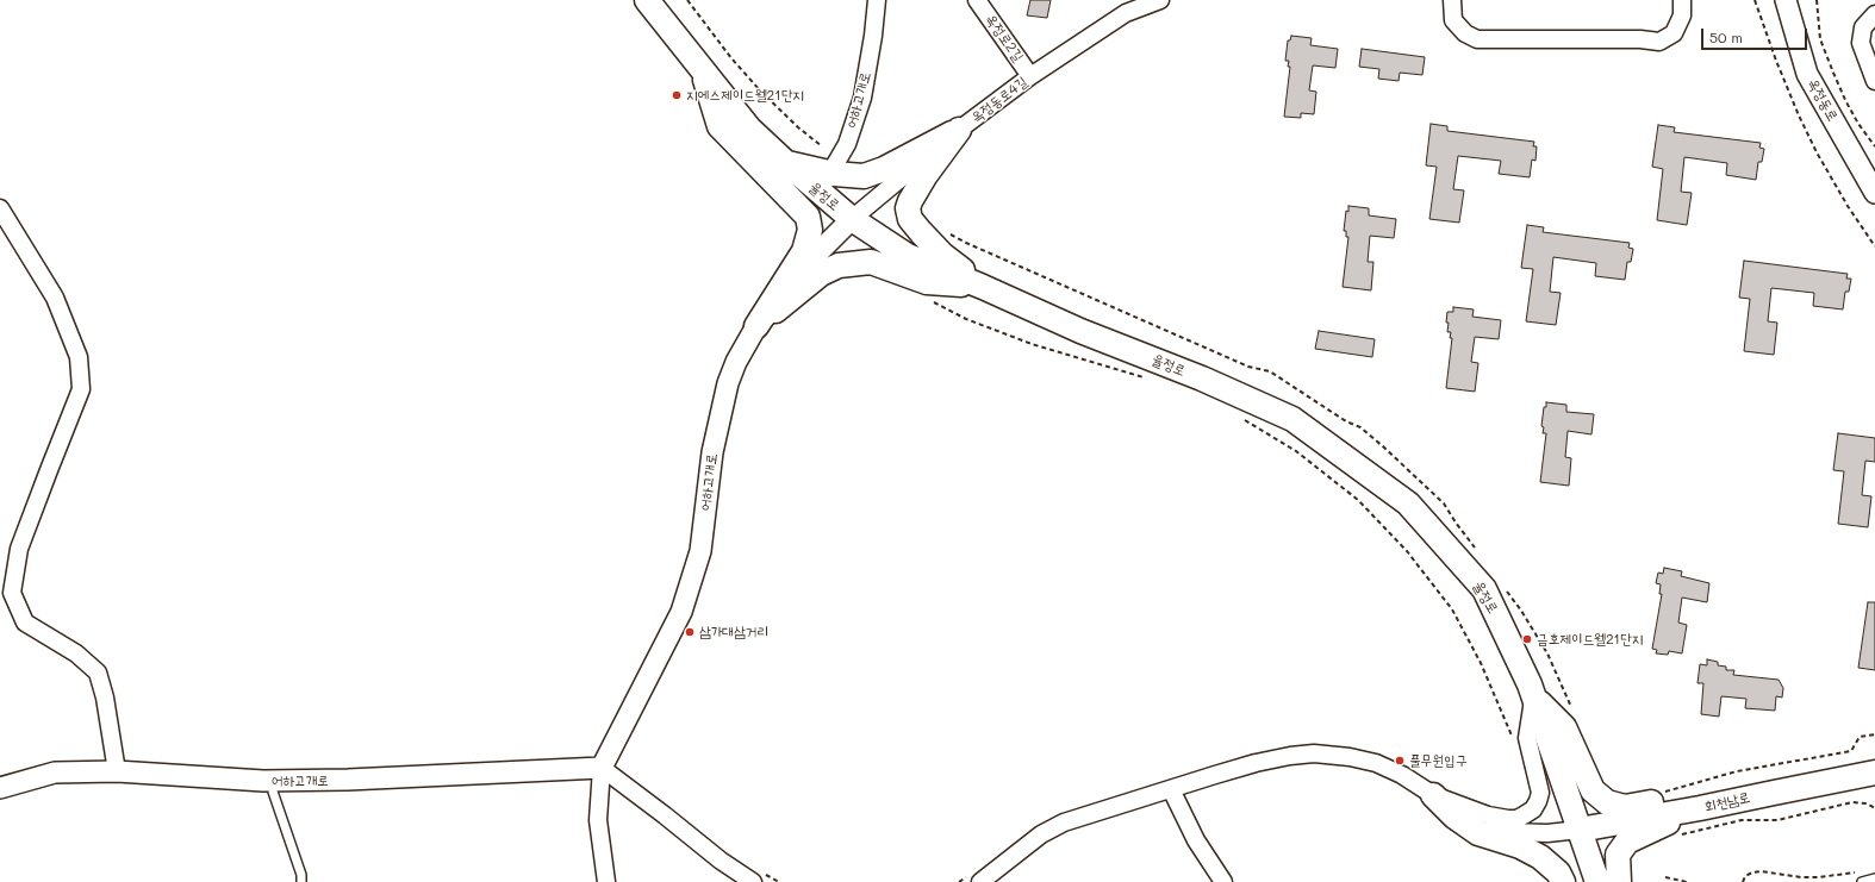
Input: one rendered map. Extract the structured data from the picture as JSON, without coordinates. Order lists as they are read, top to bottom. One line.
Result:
{"streets":{"main road":["율정로","회천남로"],"street":["옥정로2길","어하고개로","옥정동로4길","옥정동로"]},"crossings":[["옥정로2길","옥정동로4길"],["어하고개로","옥정동로4길"],["어하고개로","율정로"],["옥정동로4길","율정로"],["율정로","회천남로"]],"places":["지에스제이드웰21단지","삼가대삼거리","금호제이드웰21단지","풀무원입구"],"scale_bar":"50 m"}
